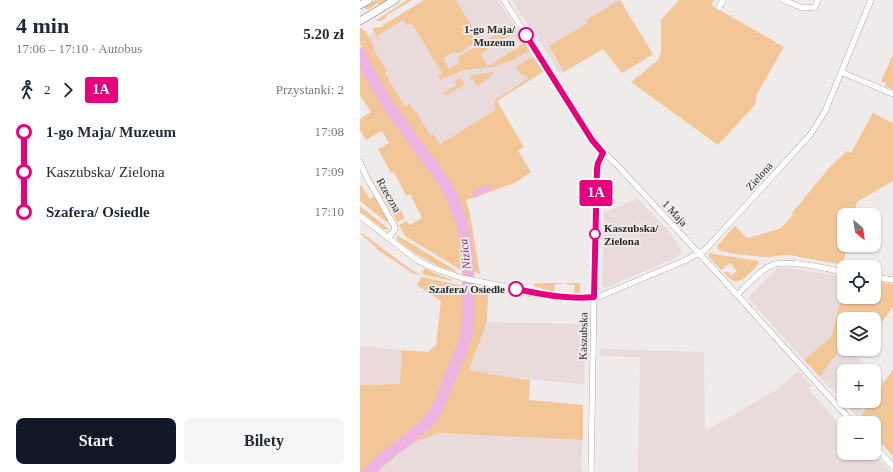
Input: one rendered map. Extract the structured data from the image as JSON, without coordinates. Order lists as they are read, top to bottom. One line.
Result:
{"streets":{"street":["Zielona","Rzeczna","1 Maja","Kaszubska"]},"crossings":[["Zielona","Rzeczna"],["Zielona","1 Maja"],["Zielona","Kaszubska"],["1 Maja","Kaszubska"]],"water":["Nizica"],"places":["1-go Maja/ Muzeum","Kaszubska/ Zielona","Szafera/ Osiedle"],"lines":["bus line 1A"],"north":"bottom right","page":{"heading":["4 min","17:06 – 17:10 · Autobus","5.20 zł"],"on_map":"1A","legs":["2","1A","Przystanki: 2"],"list":[{"name":"1-go Maja/ Muzeum","value":"17:08"},{"name":"Kaszubska/ Zielona","value":"17:09"},{"name":"Szafera/ Osiedle","value":"17:10"}],"map_buttons":["+","−"],"buttons":["Start","Bilety"]}}
